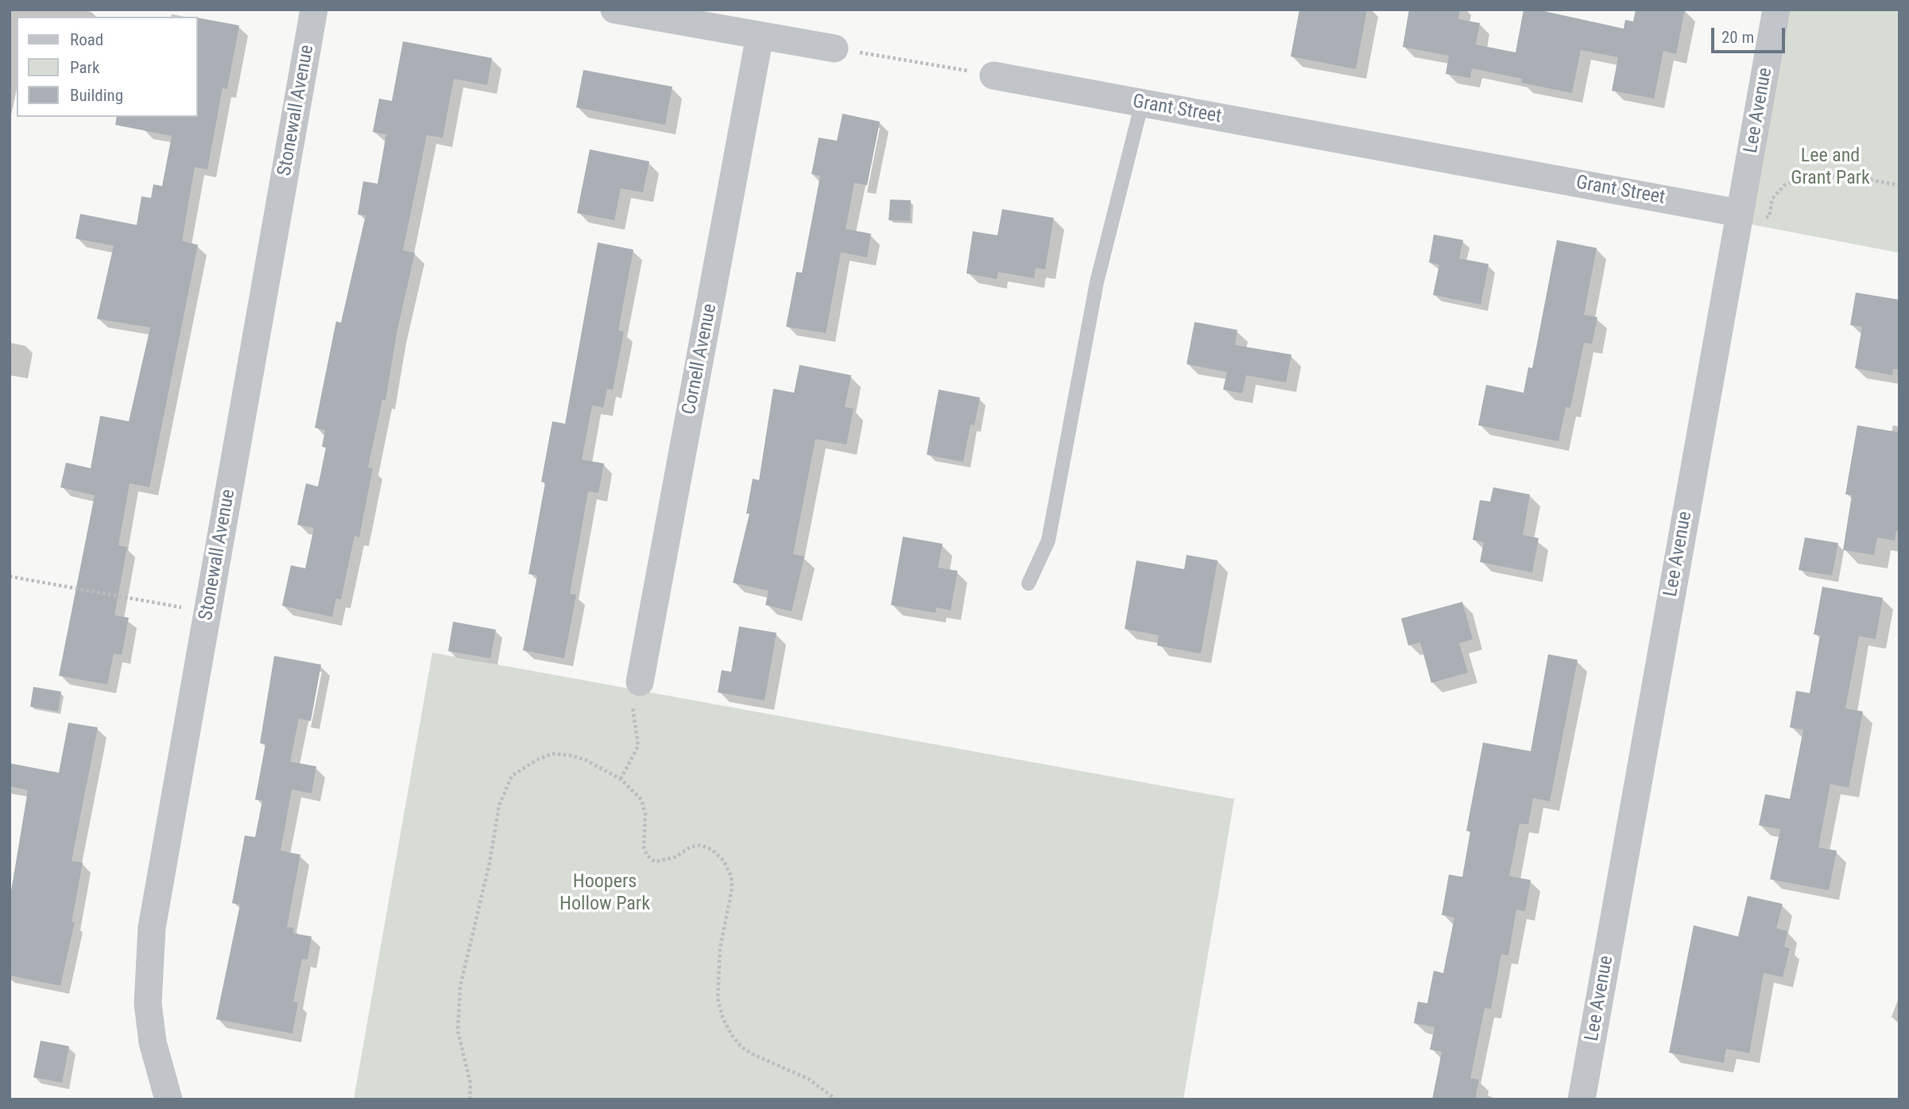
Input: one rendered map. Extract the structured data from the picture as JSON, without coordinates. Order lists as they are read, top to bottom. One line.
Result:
{"streets":{"street":["Grant Street","Stonewall Avenue","Lee Avenue","Cornell Avenue"]},"crossings":[["Grant Street","Lee Avenue"]],"parks":["Lee and Grant Park","Hoopers Hollow Park"],"legend":["Road","Park","Building"],"scale_bar":"20 m"}
